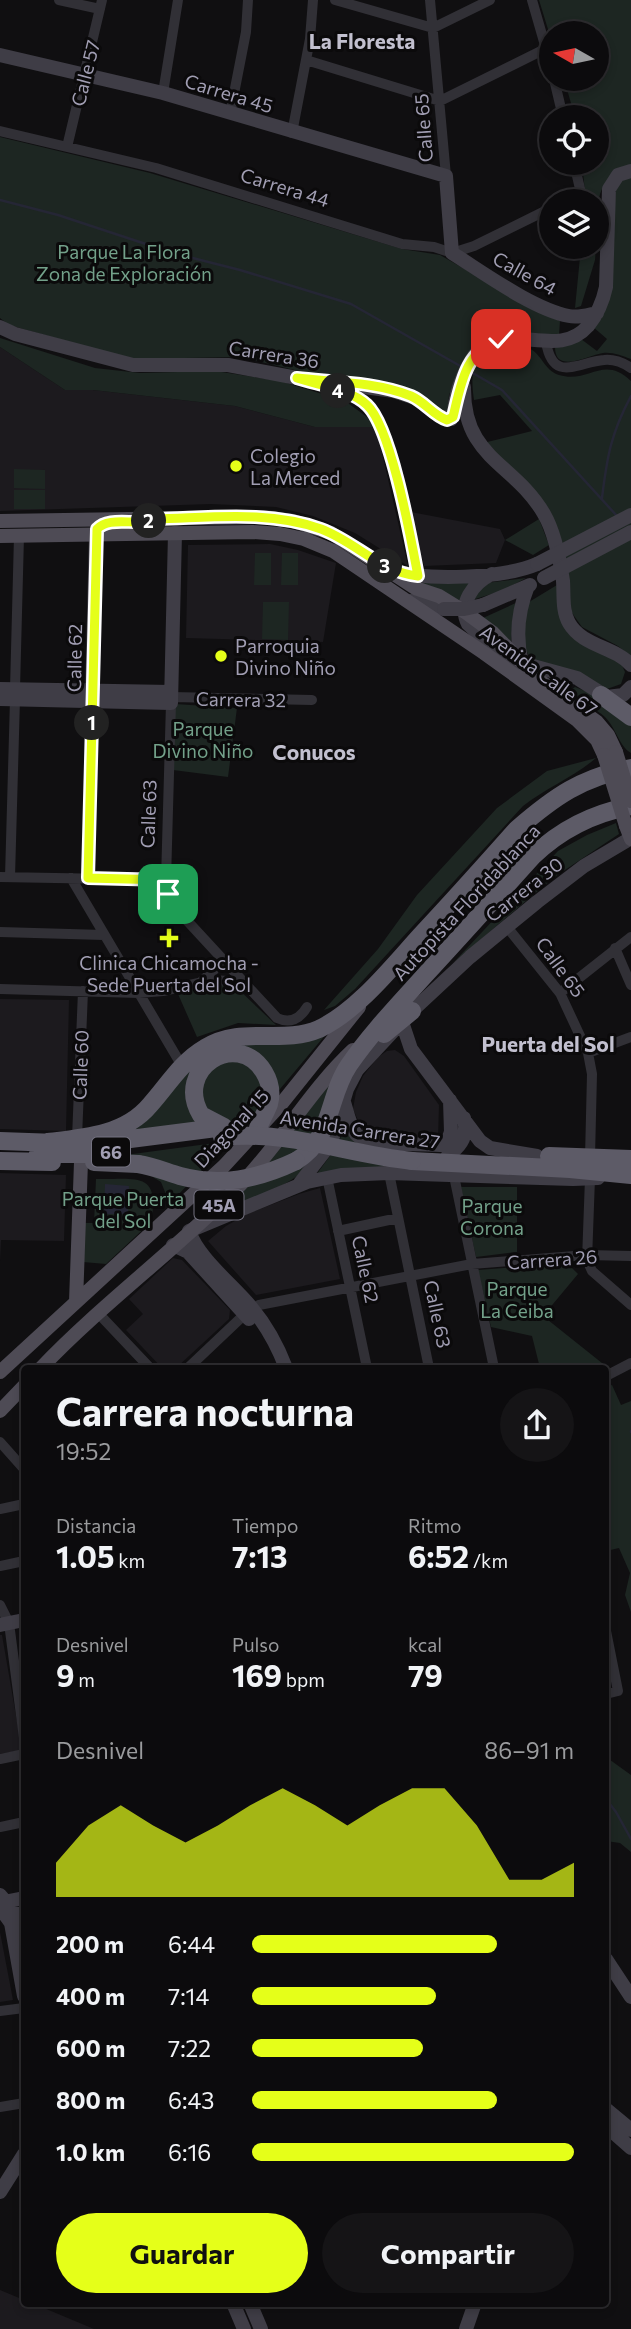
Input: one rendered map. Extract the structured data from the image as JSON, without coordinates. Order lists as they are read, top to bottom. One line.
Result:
{"streets":{"highway":["Autopista Floridablanca","Avenida Carrera 27","66","45A"],"main road":["Carrera 45","Calle 65","Calle 64","Carrera 36","Calle 62","Avenida Calle 67","Calle 63","Carrera 30","Diagonal 15"],"street":["Calle 57","Carrera 44","Carrera 32","Calle 60","Carrera 26"]},"crossings":[["Calle 57","Carrera 45"],["Calle 57","Carrera 44"],["Carrera 45","Calle 65"],["Calle 65","Carrera 44"],["Calle 65","Calle 64"],["Calle 65","Carrera 30"],["Calle 65","Avenida Carrera 27"],["Carrera 44","Calle 64"],["Calle 62","Avenida Calle 67"],["Calle 62","Avenida Carrera 27"],["Calle 62","Carrera 26"],["Avenida Calle 67","Calle 63"],["Avenida Calle 67","Carrera 30"],["Avenida Calle 67","Autopista Floridablanca"],["Carrera 32","Calle 63"],["Calle 63","Carrera 30"],["Calle 63","Autopista Floridablanca"],["Calle 63","Diagonal 15"],["Calle 63","Avenida Carrera 27"],["Calle 63","Carrera 26"],["Carrera 30","Autopista Floridablanca"],["Carrera 30","Diagonal 15"],["Carrera 30","Avenida Carrera 27"],["Autopista Floridablanca","Calle 60"],["Autopista Floridablanca","Diagonal 15"],["Autopista Floridablanca","Avenida Carrera 27"]],"districts":["La Floresta","Conucos","Puerta del Sol"],"parks":["Parque La Flora Zona de Exploración","Parque Divino Niño","Parque Puerta del Sol","Parque Corona","Parque La Ceiba"],"places":{"other":["Colegio La Merced","Parroquia Divino Niño"],"health":["Clinica Chicamocha - Sede Puerta del Sol"]},"north":"left","page":{"pins":["4","2","3","1"],"heading":["Carrera nocturna","19:52"],"stats":[["Distancia","1.05 km"],["Tiempo","7:13"],["Ritmo","6:52 /km"],["Desnivel","9 m"],["Pulso","169 bpm"],["kcal","79"]],"chart":["Desnivel","86–91 m"],"list":[{"name":"200 m","note":"6:44"},{"name":"400 m","note":"7:14"},{"name":"600 m","note":"7:22"},{"name":"800 m","note":"6:43"},{"name":"1.0 km","note":"6:16"}],"buttons":["Guardar","Compartir"]}}
